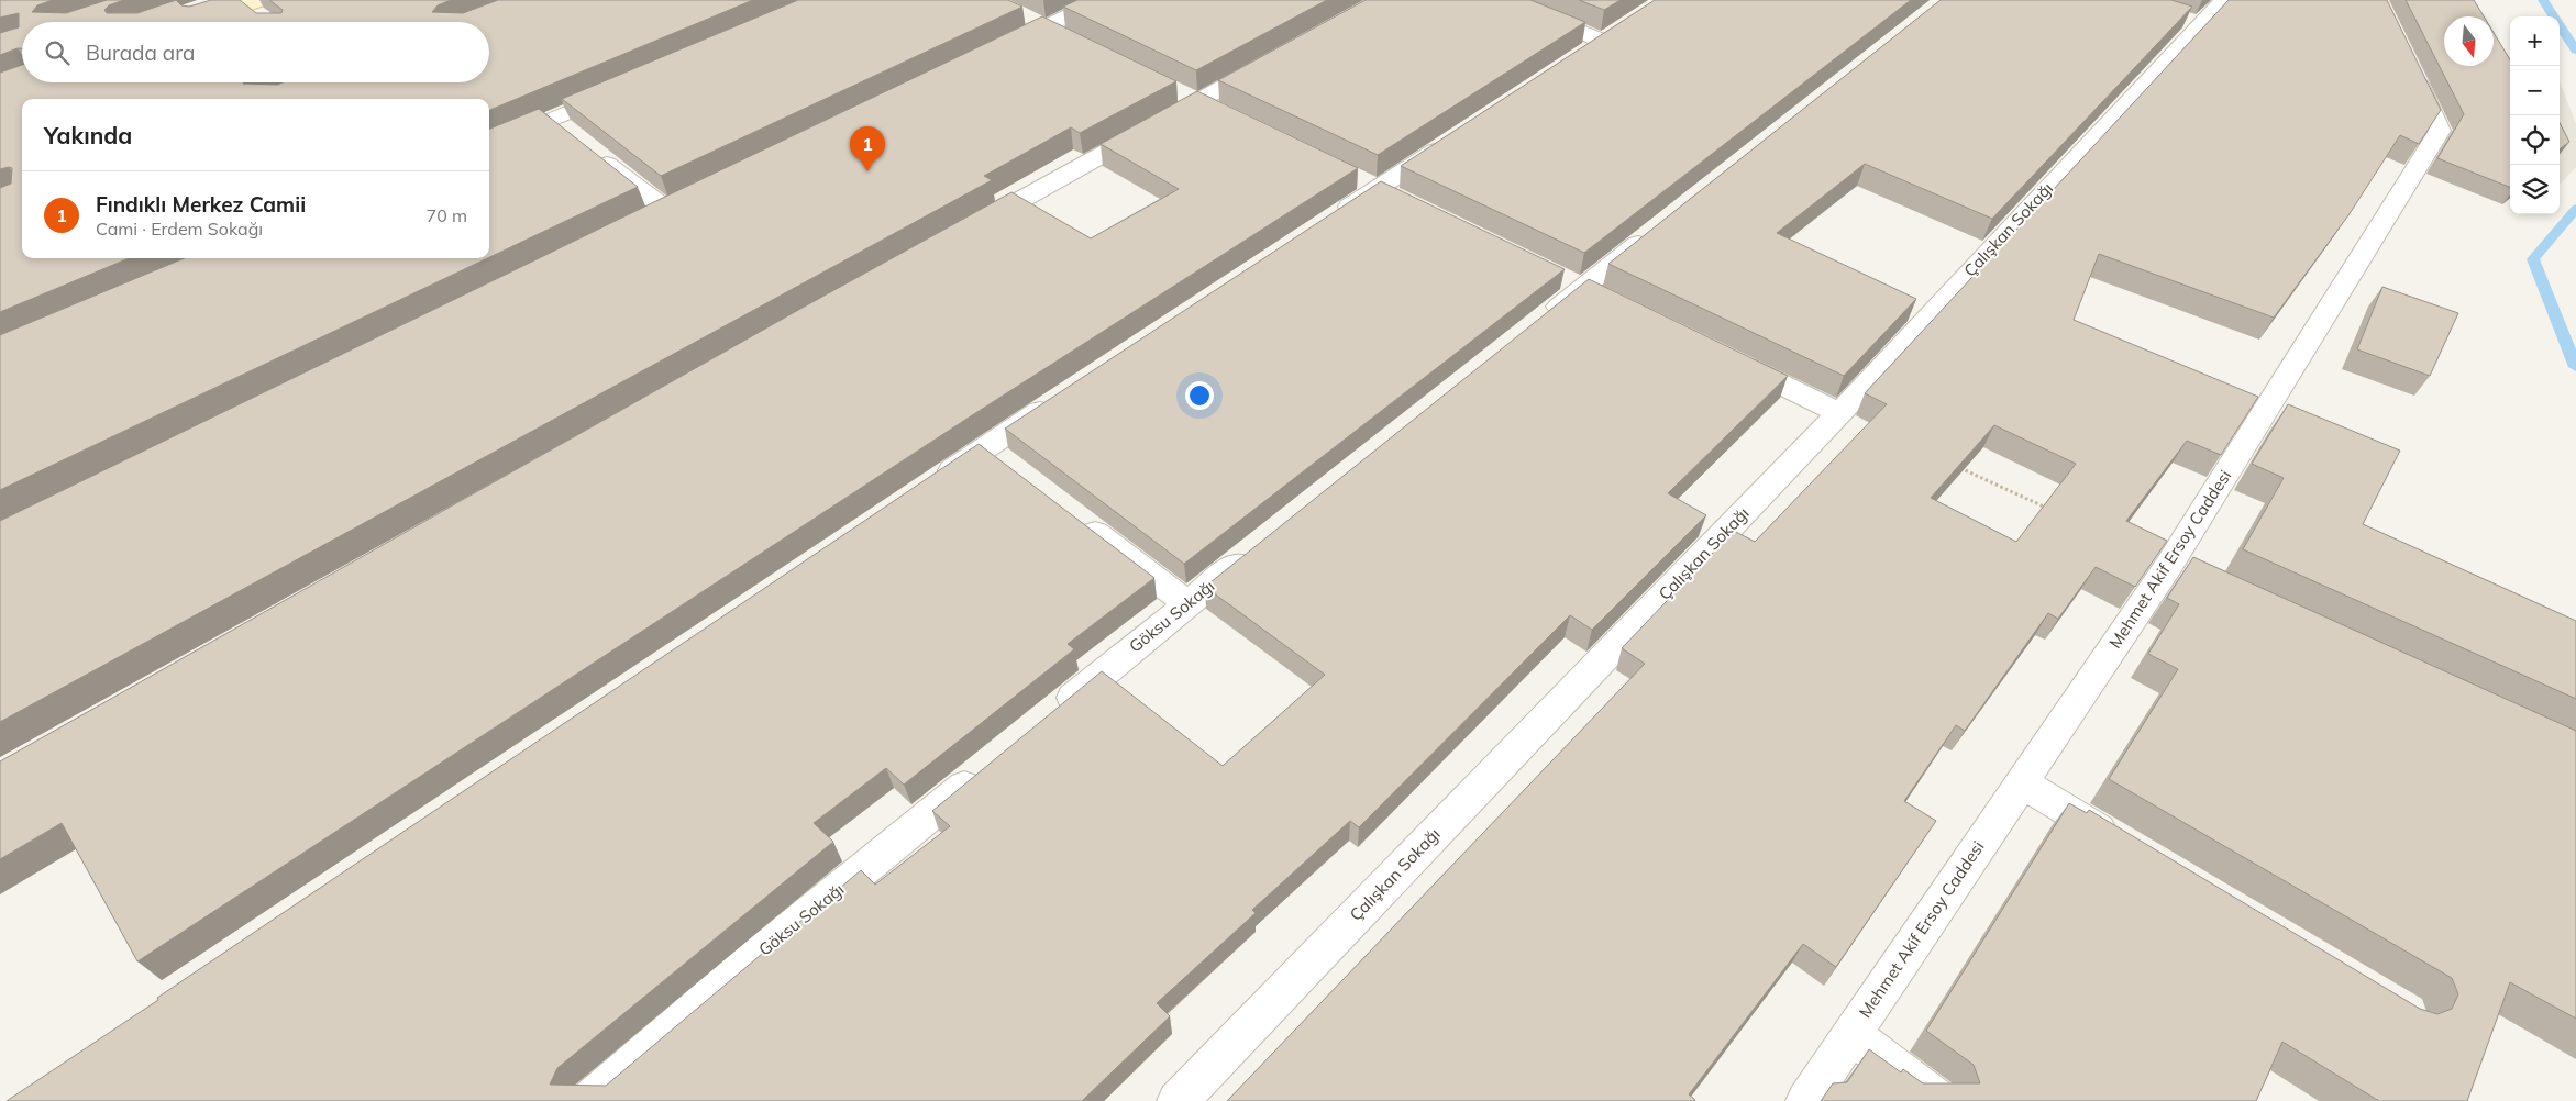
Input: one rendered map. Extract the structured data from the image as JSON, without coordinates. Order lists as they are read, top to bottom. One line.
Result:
{"streets":{"street":["Çalışkan Sokağı","Mehmet Akif Ersoy Caddesi","Göksu Sokağı"]},"north":"bottom","page":{"map_buttons":["+","−"],"search":"Burada ara","heading":"Yakında","pins":"1","list":[{"mark":"1","name":"Fındıklı Merkez Camii","note":"Cami · Erdem Sokağı","value":"70 m"}]}}
